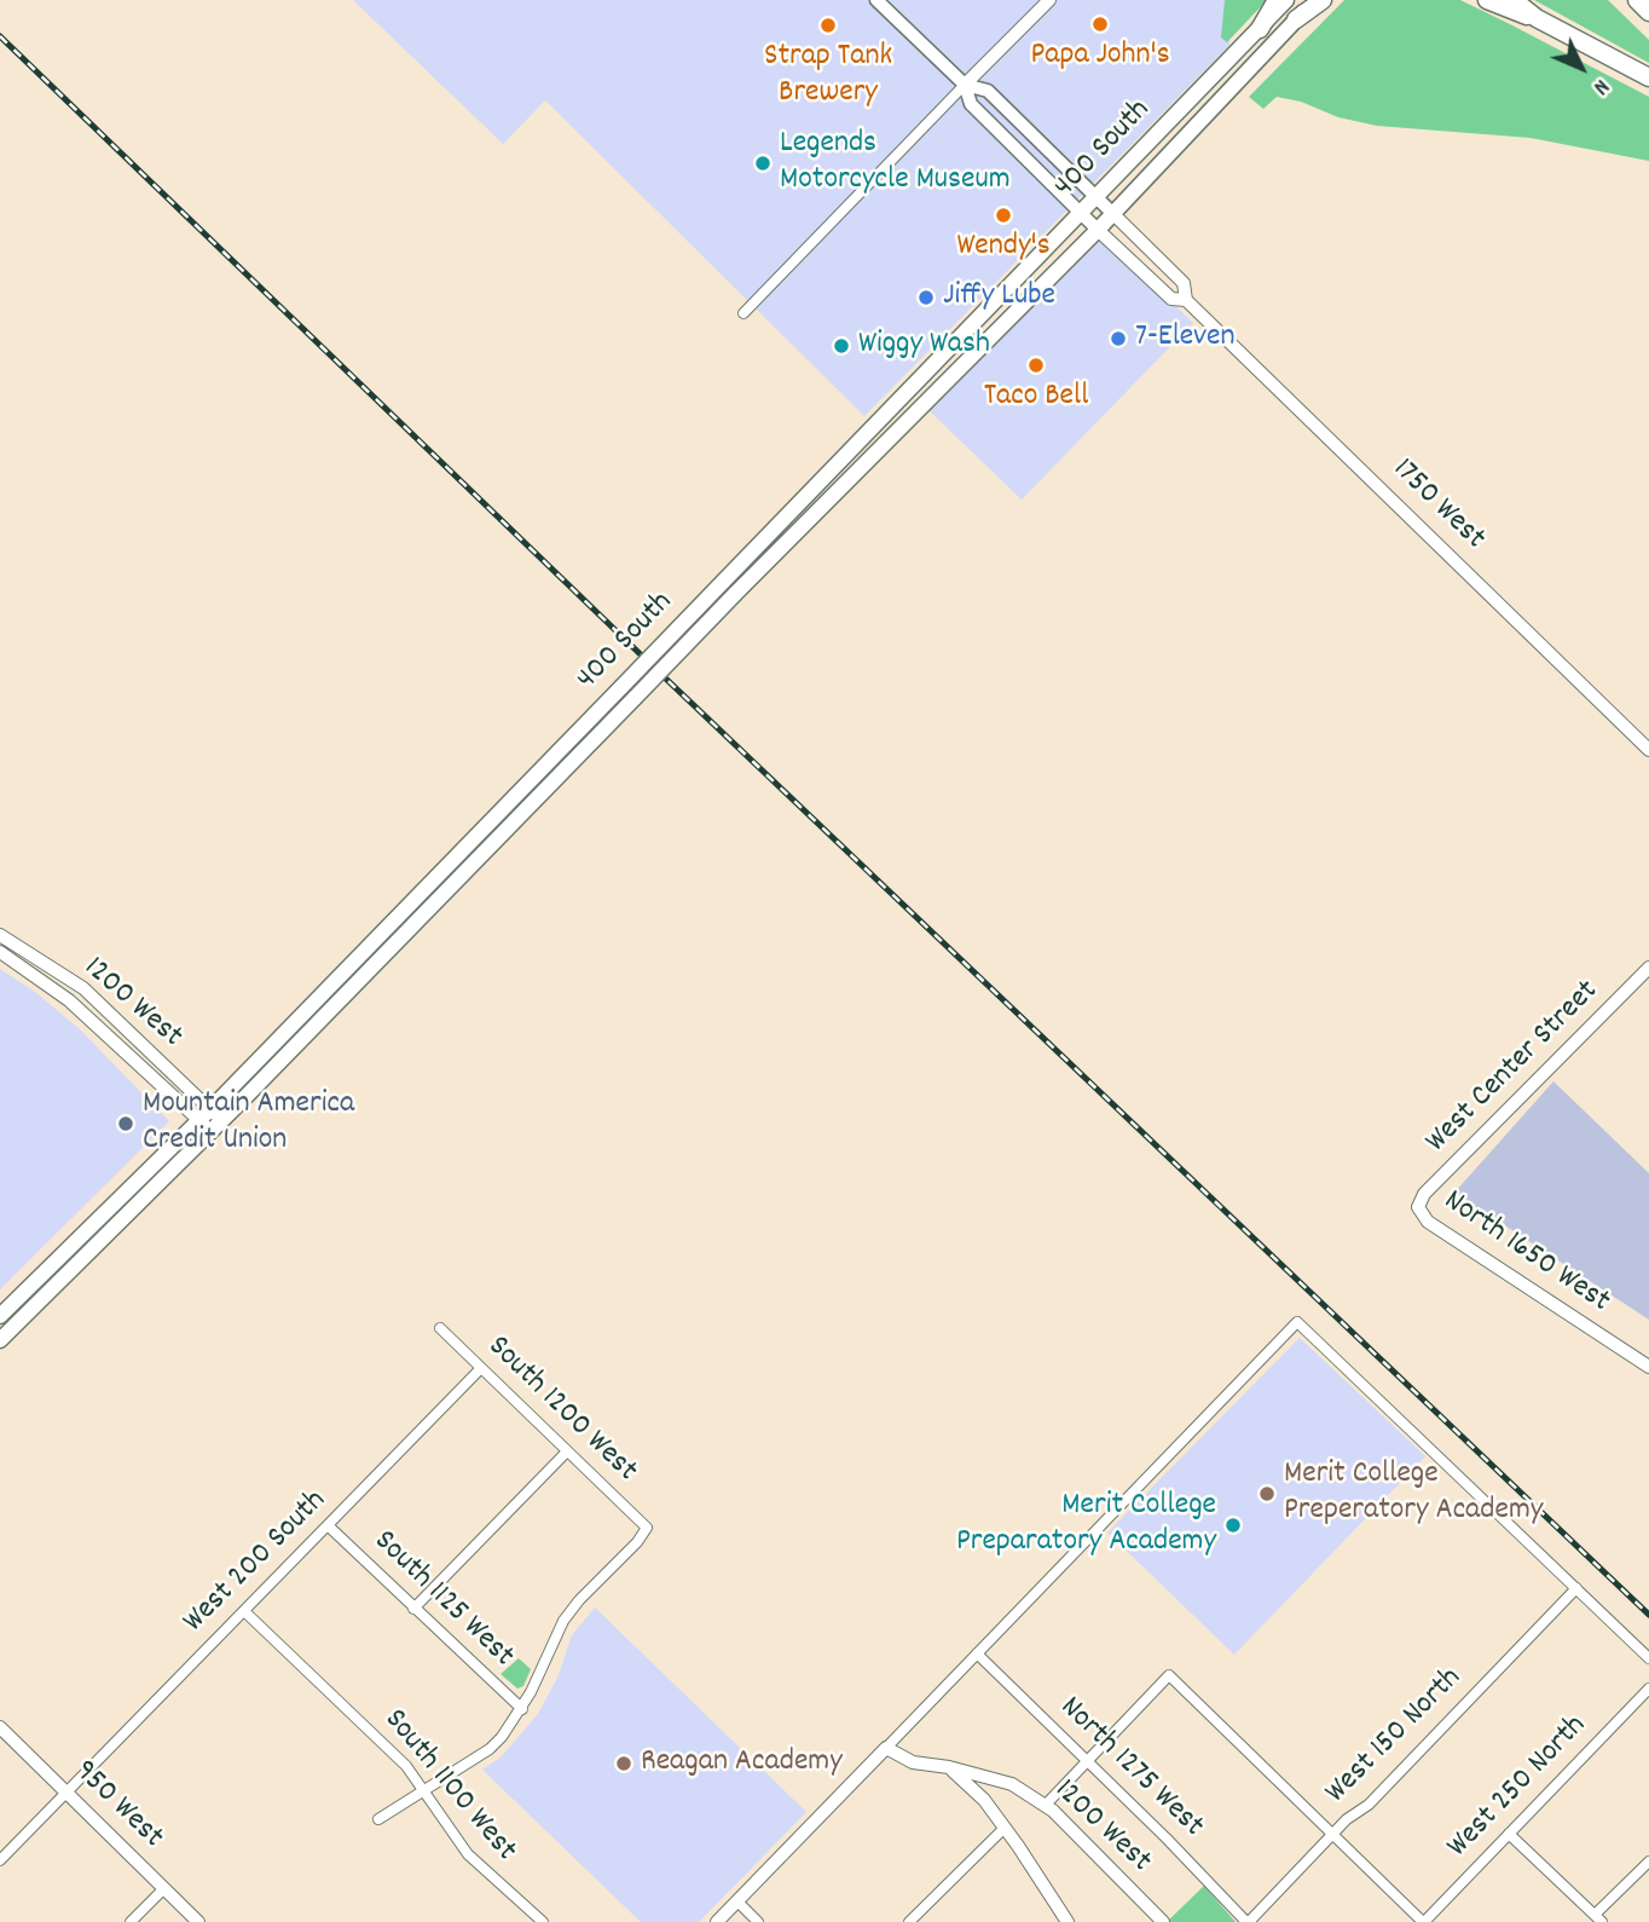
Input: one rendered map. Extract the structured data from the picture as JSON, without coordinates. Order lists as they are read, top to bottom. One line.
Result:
{"streets":{"main road":["400 South","1750 West"],"street":["1200 West","West Center Street","North 1650 West","South 1200 West","West 200 South","South 1125 West","West 150 North","North 1275 West","South 1100 West","West 250 North","950 West"]},"crossings":[["400 South","1750 West"],["400 South","1200 West"],["West Center Street","North 1650 West"],["South 1200 West","West 200 South"],["South 1200 West","South 1125 West"],["West 200 South","South 1125 West"],["West 200 South","South 1100 West"],["West 200 South","950 West"],["West 150 North","North 1275 West"]],"places":["Papa John's","Strap Tank Brewery","Legends Motorcycle Museum","Wendy's","Jiffy Lube","7-Eleven","Wiggy Wash","Taco Bell","Mountain America Credit Union","Merit College Preperatory Academy","Merit College Preparatory Academy","Reagan Academy"],"north":"bottom right"}
